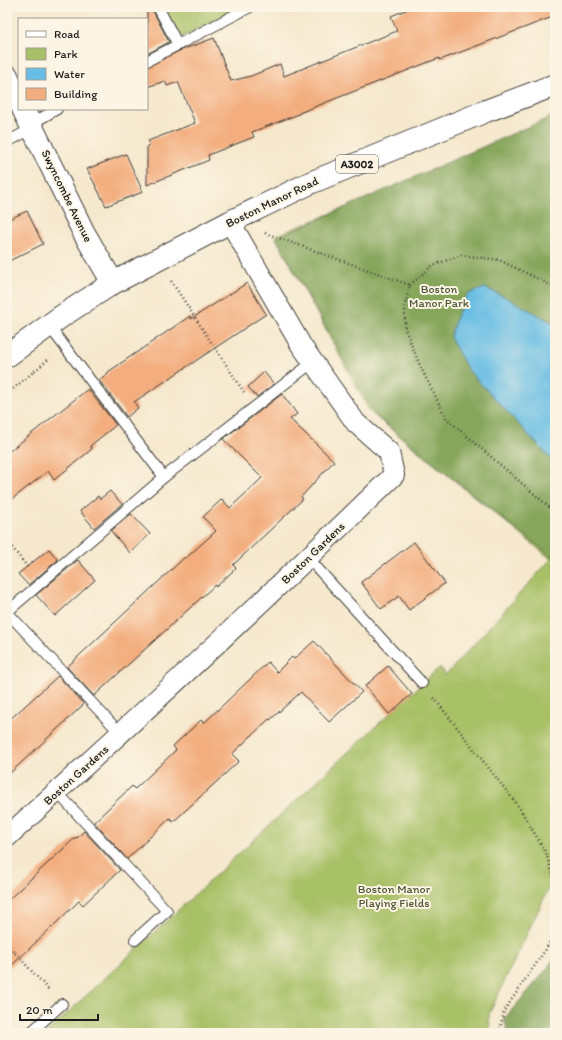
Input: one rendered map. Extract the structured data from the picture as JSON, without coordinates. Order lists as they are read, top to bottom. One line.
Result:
{"streets":{"main road":["A3002","Swyncombe Avenue","Boston Manor Road"],"street":["Boston Gardens"]},"crossings":[["Swyncombe Avenue","Boston Manor Road"],["Boston Manor Road","Boston Gardens"]],"parks":["Boston Manor Park","Boston Manor Playing Fields"],"legend":["Road","Park","Water","Building"],"scale_bar":"20 m"}
